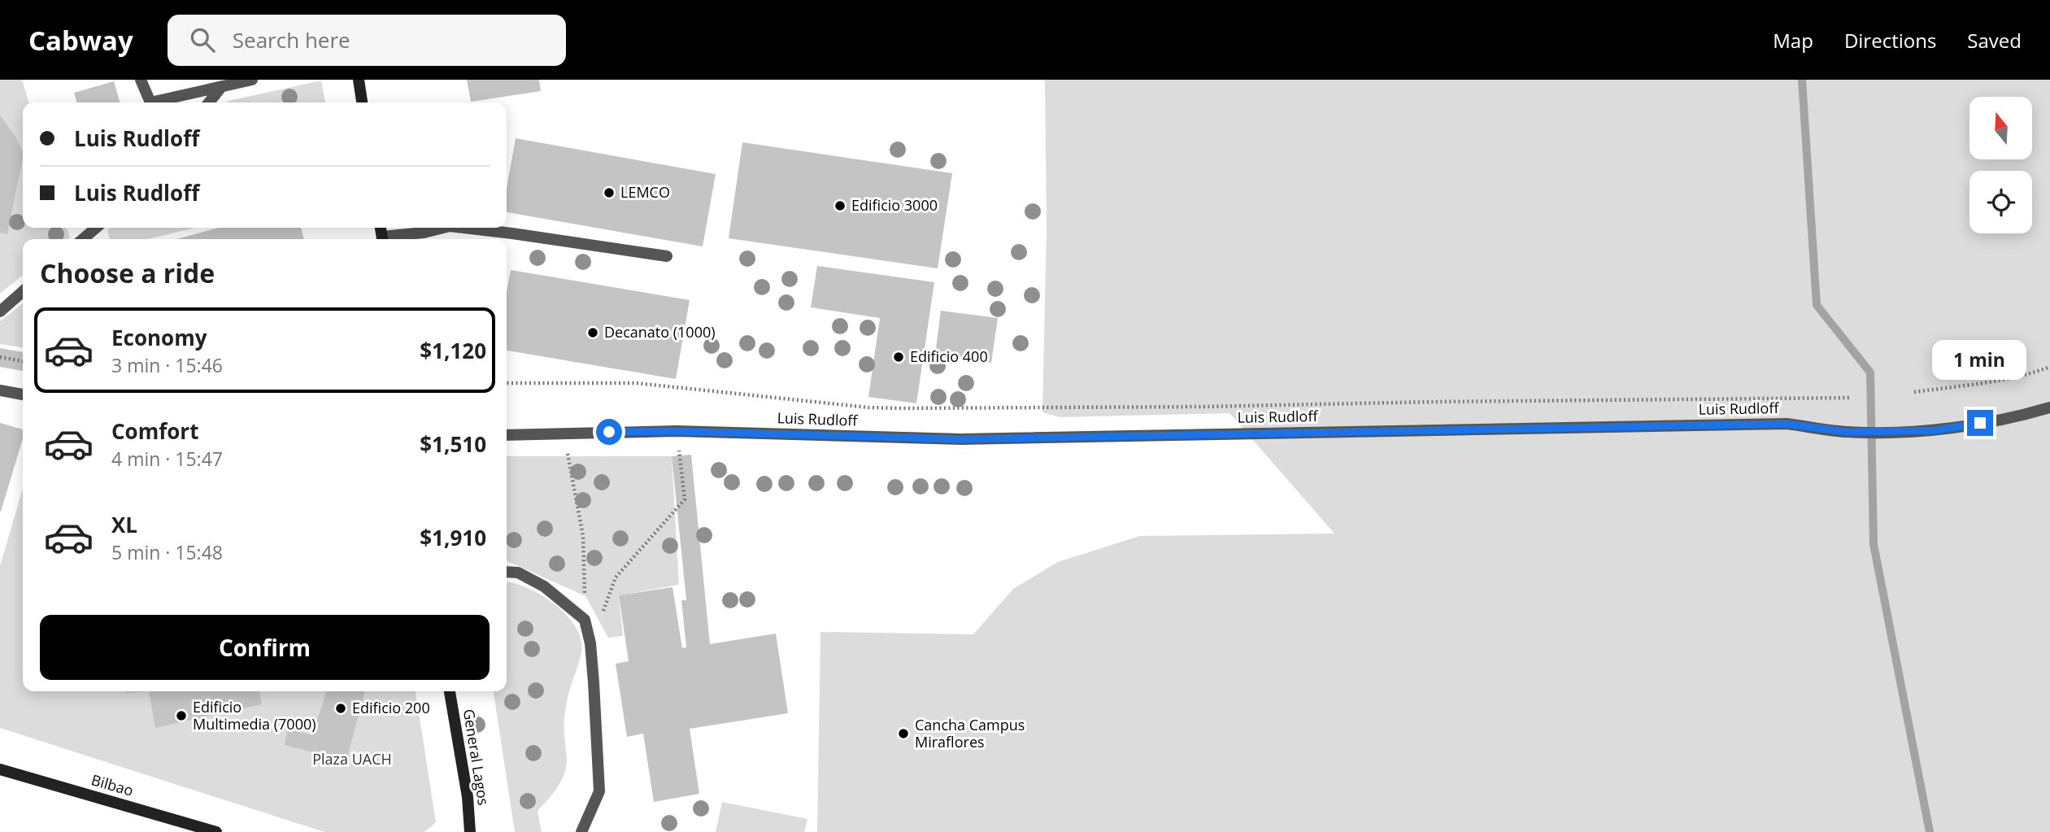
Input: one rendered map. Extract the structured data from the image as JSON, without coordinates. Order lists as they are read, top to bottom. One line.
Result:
{"streets":{"main road":["General Lagos","Bilbao"],"street":["Luis Rudloff"]},"parks":["Plaza UACH"],"places":["LEMCO","Edificio 3000","Decanato (1000)","Edificio 400","Edificio 200","Edificio Multimedia (7000)","Cancha Campus Miraflores"],"north":"top","page":{"header":"Cabway","search":"Search here","nav":["Map","Directions","Saved"],"banner":["Luis Rudloff","Luis Rudloff"],"heading":"Choose a ride","list":[{"name":"Economy","note":"3 min · 15:46","value":"$1,120"},{"name":"Comfort","note":"4 min · 15:47","value":"$1,510"},{"name":"XL","note":"5 min · 15:48","value":"$1,910"}],"bubble":"1 min","buttons":"Confirm"}}
